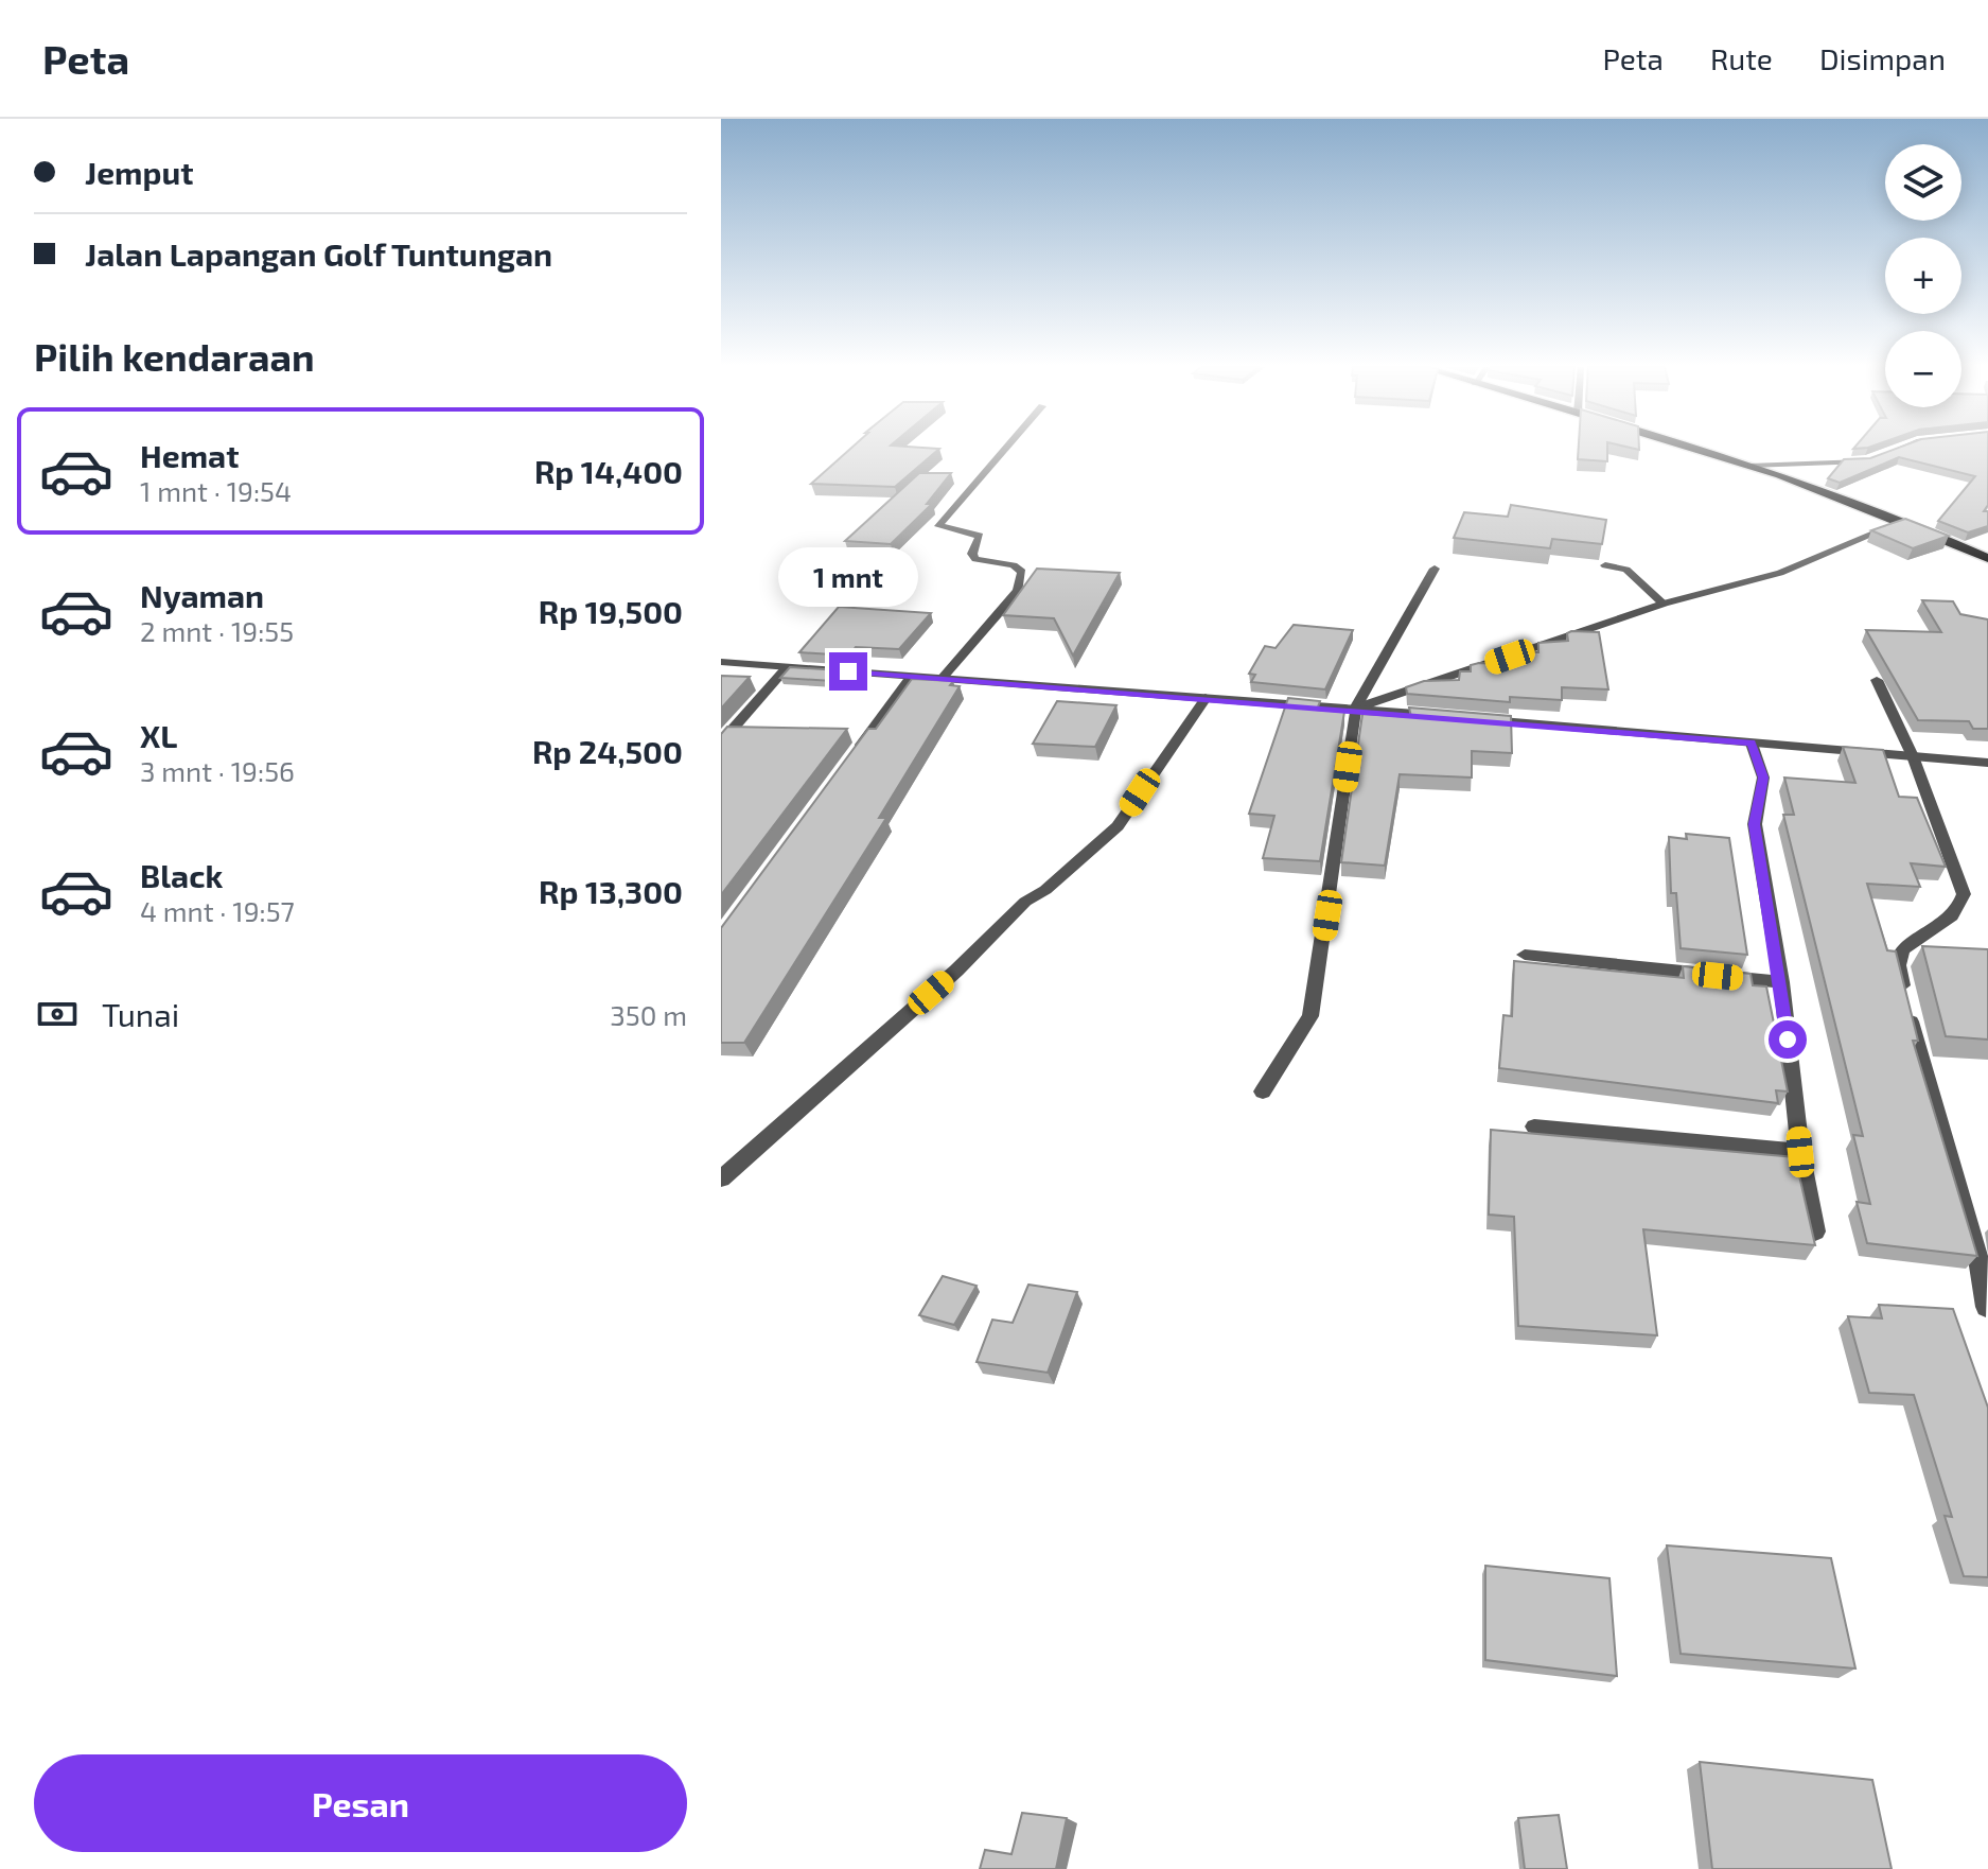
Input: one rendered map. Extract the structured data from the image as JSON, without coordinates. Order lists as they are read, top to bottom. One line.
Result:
{"page":{"header":"Peta","nav":["Peta","Rute","Disimpan"],"banner":["Jemput","Jalan Lapangan Golf Tuntungan"],"map_buttons":["+","−"],"heading":"Pilih kendaraan","list":[{"name":"Hemat","note":"1 mnt · 19:54","value":"Rp 14,400"},{"name":"Nyaman","note":"2 mnt · 19:55","value":"Rp 19,500"},{"name":"XL","note":"3 mnt · 19:56","value":"Rp 24,500"},{"name":"Black","note":"4 mnt · 19:57","value":"Rp 13,300"}],"bubble":"1 mnt","pay":["Tunai","350 m"],"buttons":"Pesan"}}
